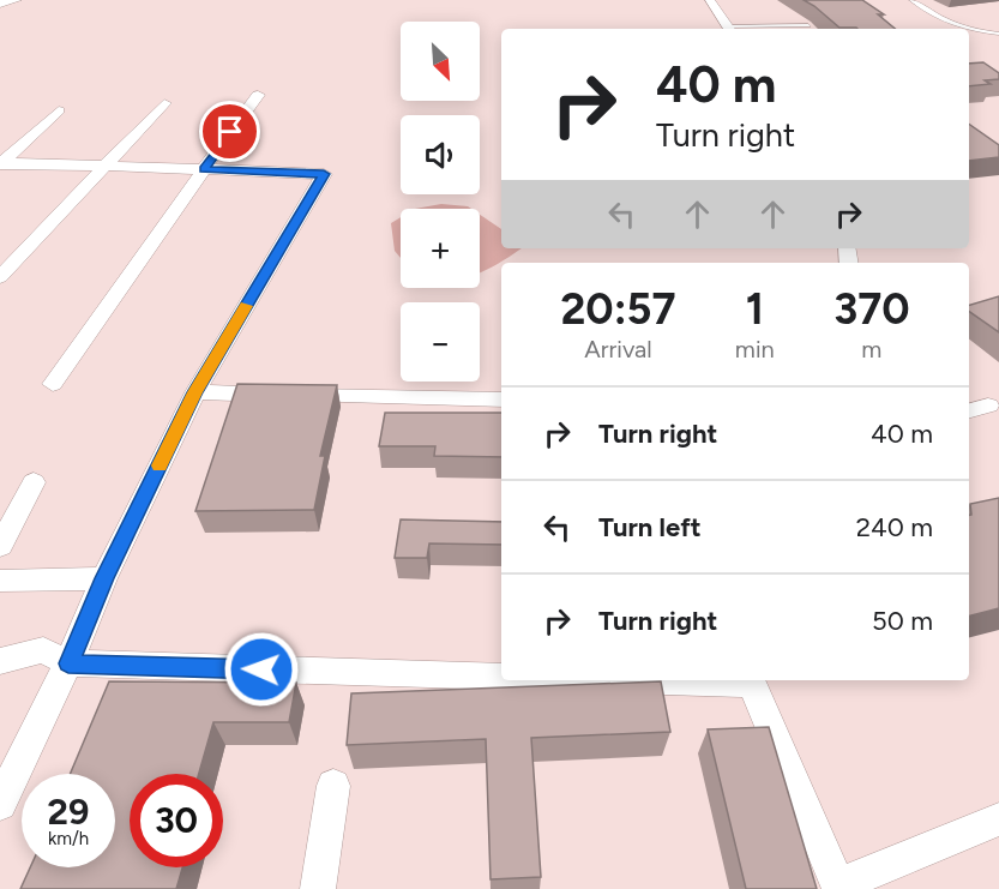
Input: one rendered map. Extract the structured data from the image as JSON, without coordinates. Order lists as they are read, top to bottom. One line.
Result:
{"north":"bottom right","page":{"map_buttons":["+","−"],"turn":["40 m","Turn right"],"eta":["20:57","Arrival","1","min","370","m"],"list":[{"name":"Turn right","value":"40 m"},{"name":"Turn left","value":"240 m"},{"name":"Turn right","value":"50 m"}],"speed":"29 km/h","limit":"30"}}
